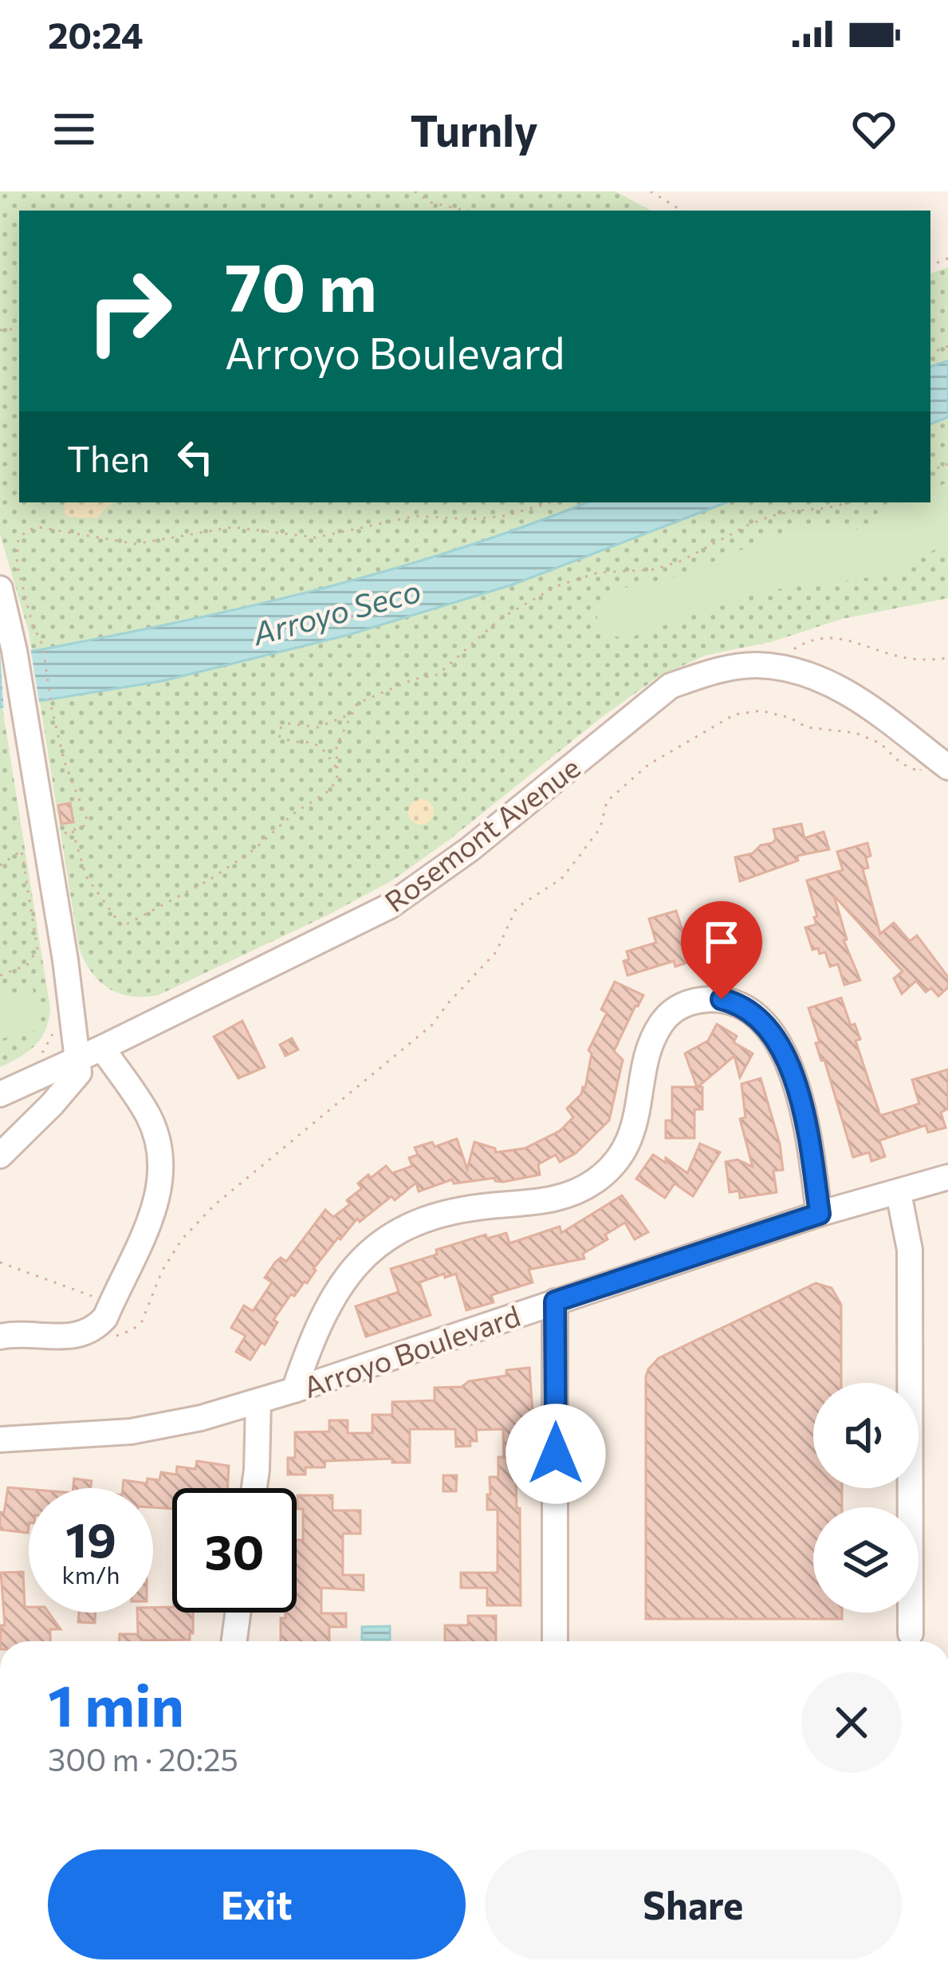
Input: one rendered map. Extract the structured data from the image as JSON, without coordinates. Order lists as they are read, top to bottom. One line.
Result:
{"streets":{"street":["Rosemont Avenue","Arroyo Boulevard"]},"water":["Arroyo Seco"],"page":{"status":"20:24","header":"Turnly","turn":["70 m","Arroyo Boulevard"],"then":"Then","speed":"19 km/h","limit":"30","heading":["1 min","300 m · 20:25"],"buttons":["Exit","Share"]}}
